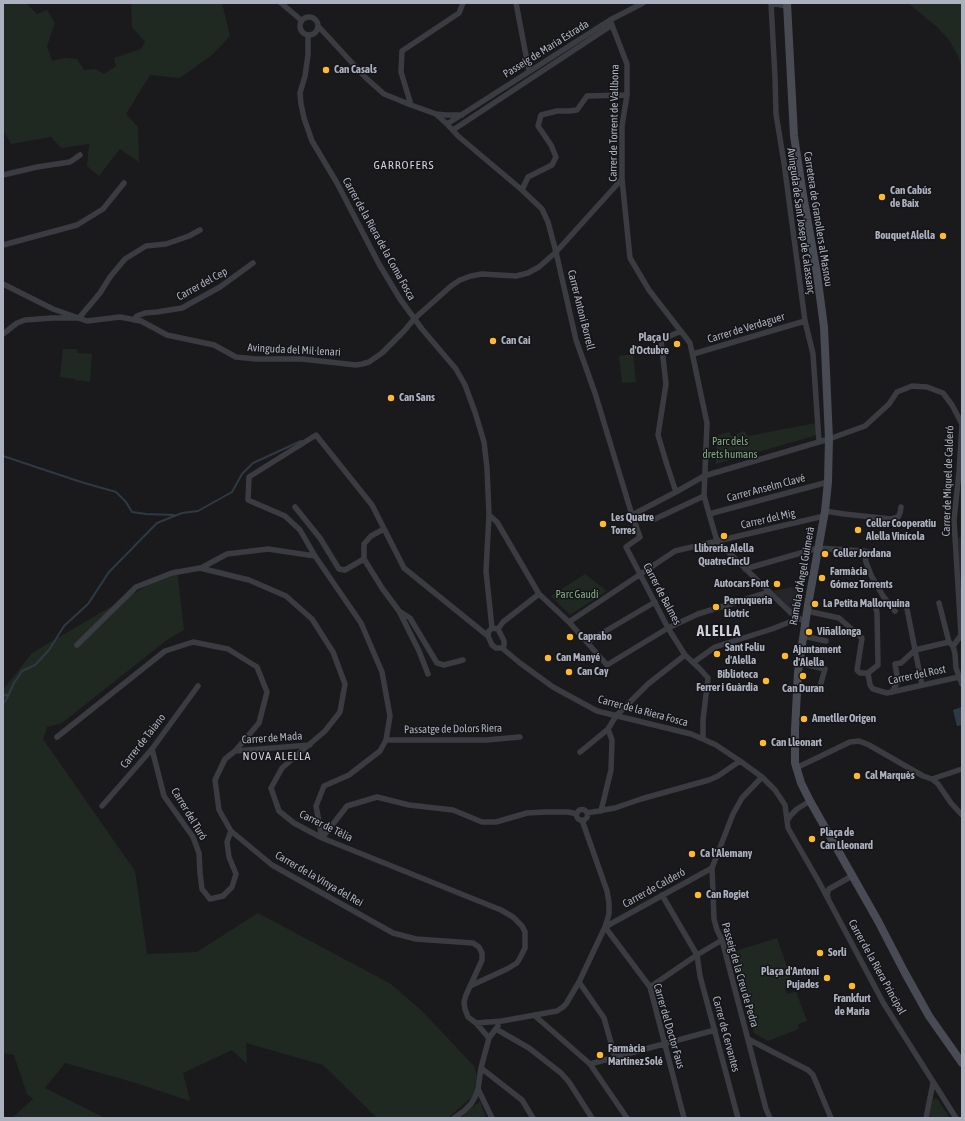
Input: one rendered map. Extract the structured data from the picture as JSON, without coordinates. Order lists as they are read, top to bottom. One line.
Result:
{"streets":{"main road":["Carretera de Granollers al Masnou","Rambla d'Àngel Guimerà"],"street":["Passeig de Maria Estrada","Carrer de Torrent de Vallbona","Avinguda de Sant Josep de Calassanç","Carrer de la Riera de la Coma Fosca","Carrer del Cep","Carrer Antoni Borrell","Carrer de Verdaguer","Avinguda del Mil·lenari","Carrer de Miquel de Calderó","Carrer Anselm Clavé","Carrer del Mig","Carrer de Balmes","Carrer del Rost","Carrer de la Riera Fosca","Passatge de Dolors Riera","Carrer de Mada","Carrer de Taiano","Carrer del Turó","Carrer de Tèlia","Carrer de la Vinya del Rei","Carrer de Calderó","Carrer de la Riera Principal","Passeig de la Creu de Pedra","Carrer del Doctor Faus","Carrer de Cervantes"]},"crossings":[["Passeig de Maria Estrada","Carrer de Torrent de Vallbona"],["Passeig de Maria Estrada","Carrer Antoni Borrell"],["Carrer de Torrent de Vallbona","Carrer de Verdaguer"],["Carrer de Torrent de Vallbona","Avinguda del Mil·lenari"],["Carrer de Torrent de Vallbona","Carrer de Miquel de Calderó"],["Carrer de Torrent de Vallbona","Carrer Anselm Clavé"],["Carrer de Torrent de Vallbona","Carrer del Mig"],["Carrer de Torrent de Vallbona","Rambla d'Àngel Guimerà"],["Carretera de Granollers al Masnou","Carrer de Miquel de Calderó"],["Carretera de Granollers al Masnou","Rambla d'Àngel Guimerà"],["Avinguda de Sant Josep de Calassanç","Carrer de Verdaguer"],["Avinguda de Sant Josep de Calassanç","Carrer de Miquel de Calderó"],["Carrer de la Riera de la Coma Fosca","Avinguda del Mil·lenari"],["Carrer de la Riera de la Coma Fosca","Carrer de la Riera Fosca"],["Carrer del Cep","Avinguda del Mil·lenari"],["Carrer Antoni Borrell","Avinguda del Mil·lenari"],["Carrer Antoni Borrell","Carrer de Miquel de Calderó"],["Carrer Antoni Borrell","Carrer de Balmes"],["Carrer de Miquel de Calderó","Rambla d'Àngel Guimerà"],["Carrer Anselm Clavé","Rambla d'Àngel Guimerà"],["Carrer del Mig","Rambla d'Àngel Guimerà"],["Carrer del Mig","Carrer de Balmes"],["Carrer de Balmes","Carrer de la Riera Fosca"],["Carrer de la Riera Fosca","Passeig de la Creu de Pedra"],["Carrer de Mada","Carrer de Tèlia"],["Carrer de Mada","Carrer de la Vinya del Rei"],["Carrer de Taiano","Carrer del Turó"],["Carrer del Turó","Carrer de la Vinya del Rei"],["Carrer de Tèlia","Carrer de la Vinya del Rei"],["Carrer de Calderó","Passeig de la Creu de Pedra"],["Carrer de Calderó","Carrer del Doctor Faus"]],"districts":["GARROFERS","ALELLA","NOVA ALELLA"],"parks":["Parc dels drets humans","Parc Gaudí"],"places":["Can Casals","Can Cabús de Baix","Bouquet Alella","Can Cai","Plaça U d'Octubre","Can Sans","Les Quatre Torres","Celler Cooperatiu Alella Vinícola","Llibreria Alella QuatreCincU","Celler Jordana","Farmàcia Gómez Torrents","Autocars Font","La Petita Mallorquina","Perruqueria Liotric","Viñallonga","Caprabo","Sant Feliu d'Alella","Ajuntament d'Alella","Can Manyé","Can Cay","Can Duran","Biblioteca Ferrer i Guàrdia","Ametller Origen","Can Lleonart","Cal Marquès","Plaça de Can Lleonard","Ca l'Alemany","Can Rogiet","Sorli","Plaça d'Antoni Pujades","Frankfurt de Maria","Farmàcia Martínez Solé"]}
